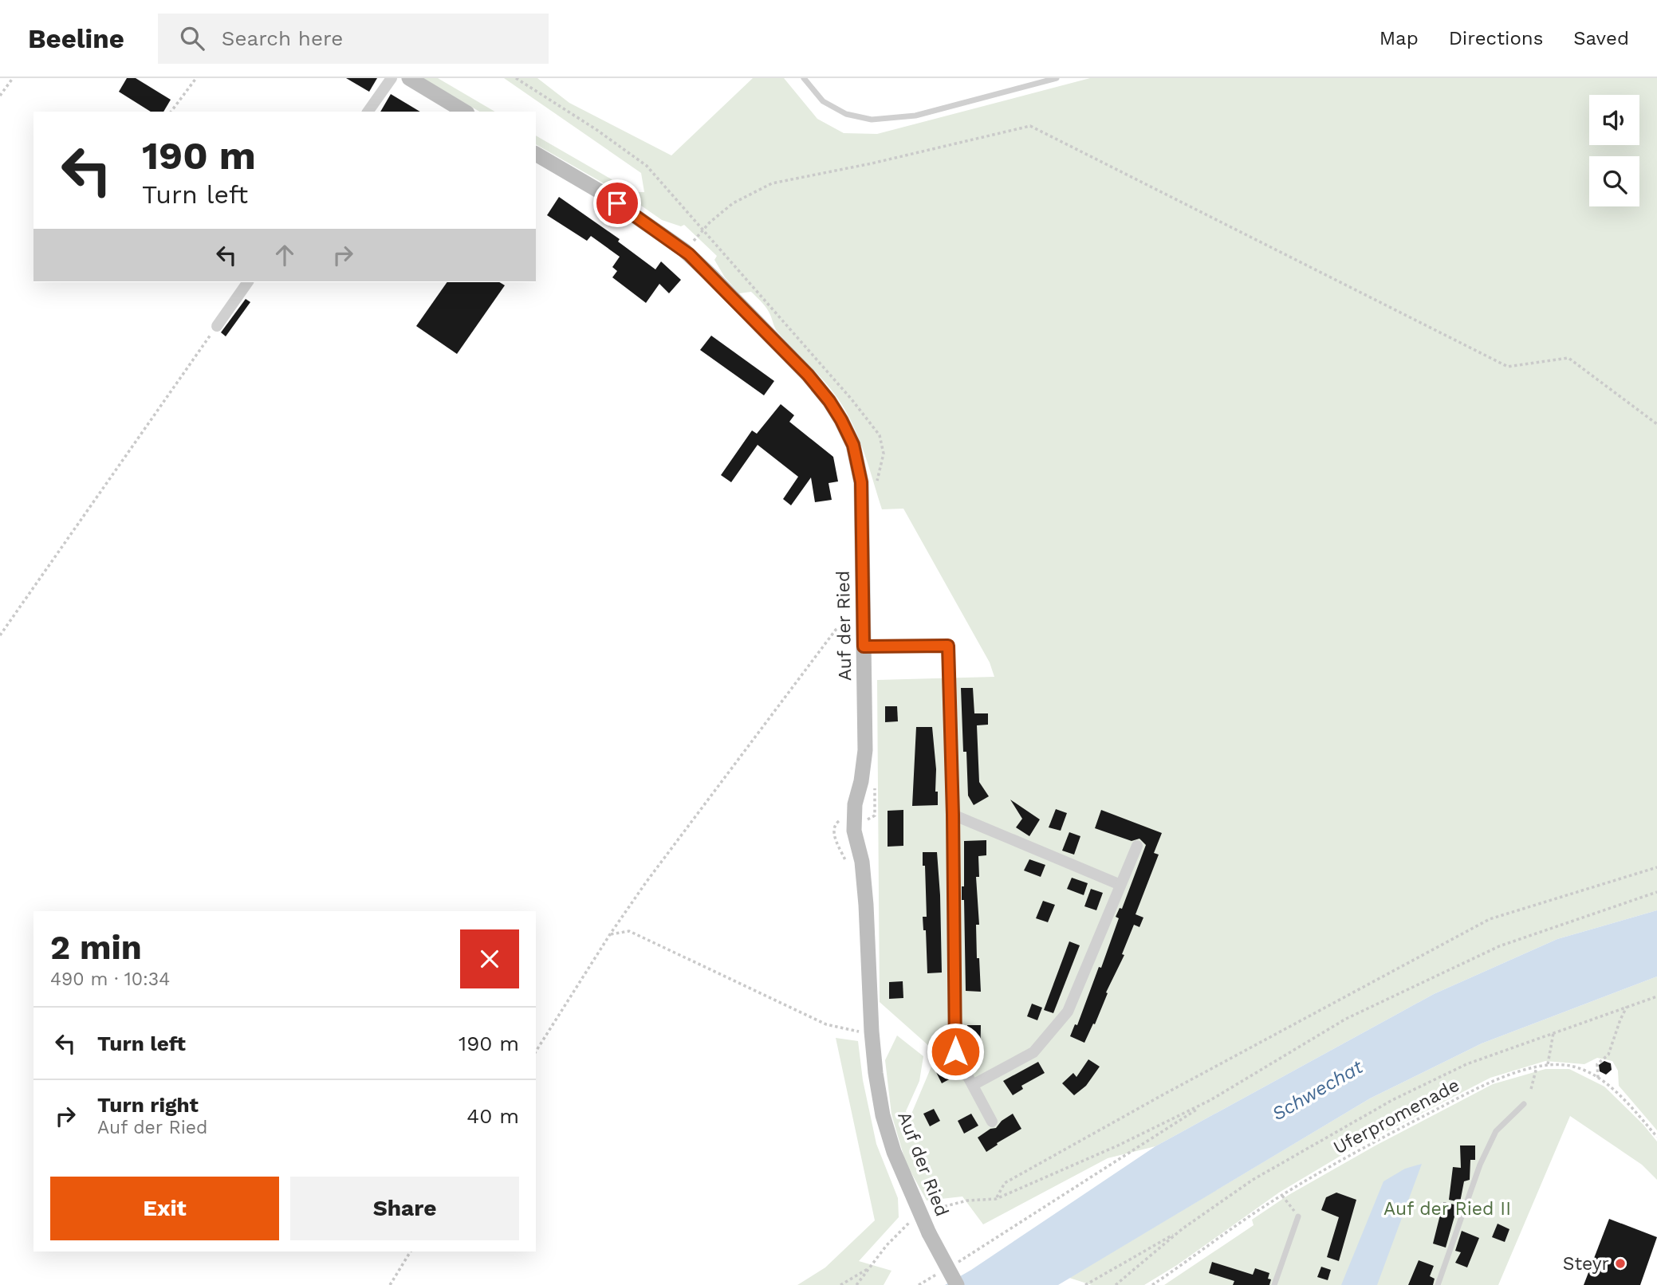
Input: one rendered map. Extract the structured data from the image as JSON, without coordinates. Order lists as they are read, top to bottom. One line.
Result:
{"streets":{"main road":["Auf der Ried"],"path":["Uferpromenade"]},"water":["Schwechat"],"parks":["Auf der Ried II"],"places":["Steyr"],"page":{"header":"Beeline","search":"Search here","nav":["Map","Directions","Saved"],"turn":["190 m","Turn left"],"heading":["2 min","490 m · 10:34"],"list":[{"name":"Turn left","value":"190 m"},{"name":"Turn right","note":"Auf der Ried","value":"40 m"}],"buttons":["Exit","Share"]}}
